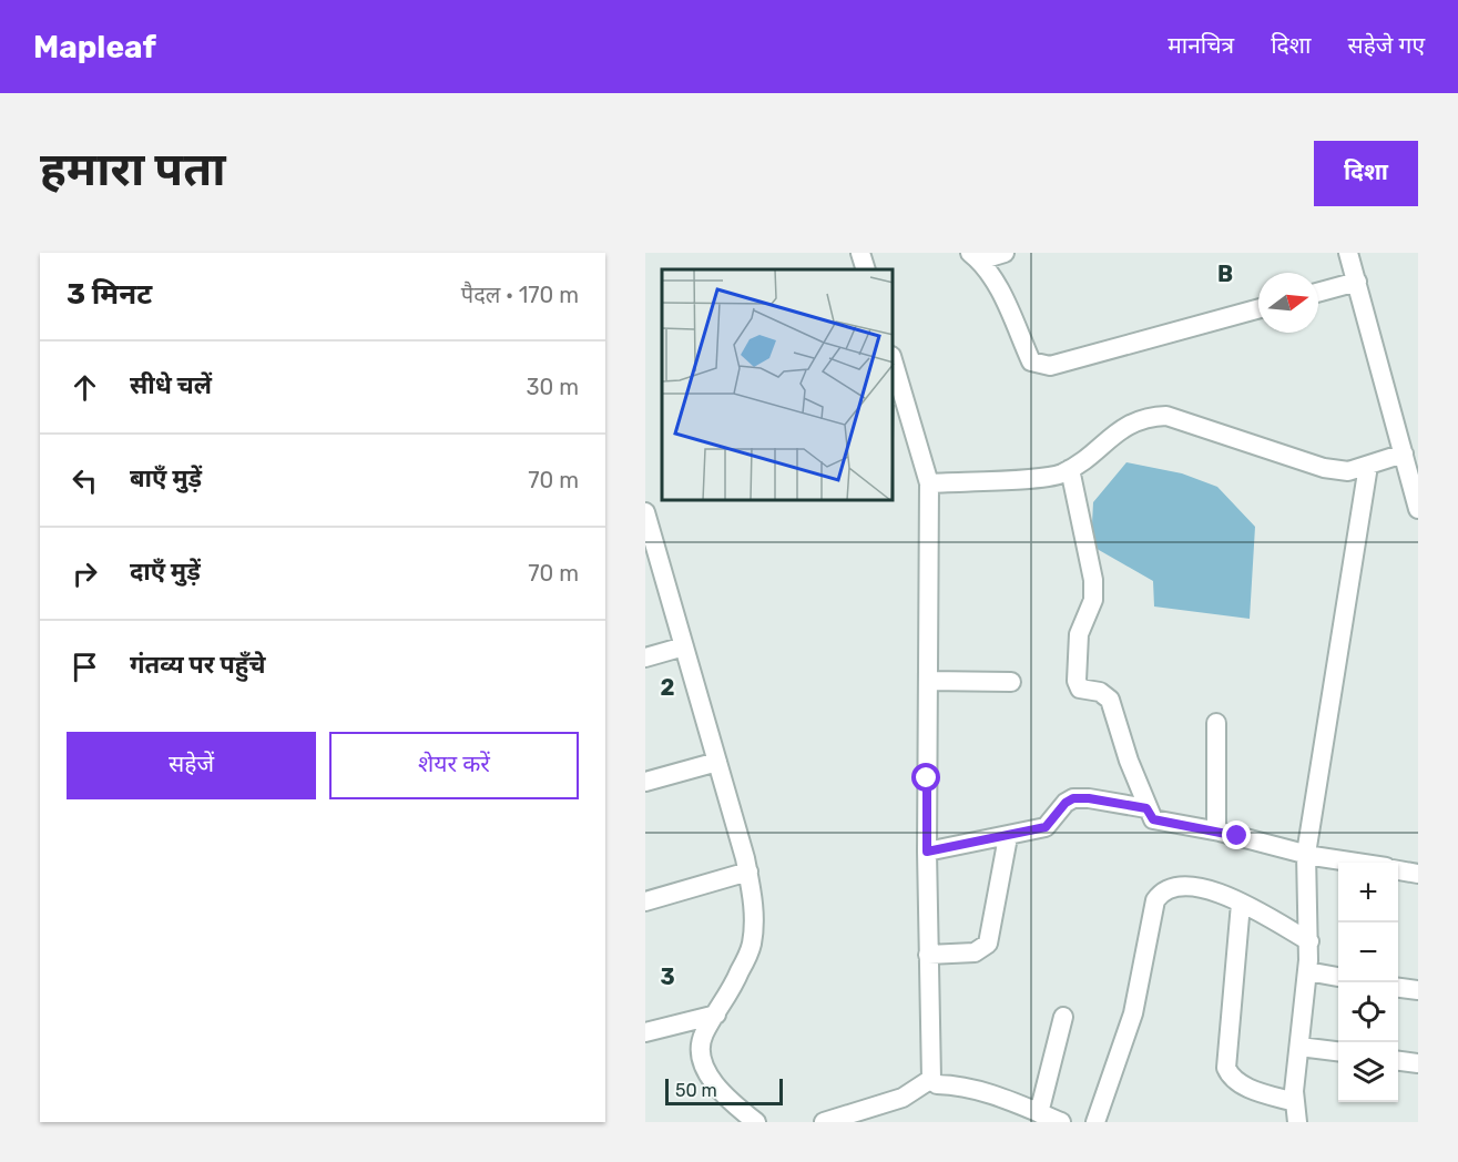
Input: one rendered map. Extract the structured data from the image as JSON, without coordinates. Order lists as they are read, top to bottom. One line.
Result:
{"scale_bar":"50 m","north":"right","page":{"header":"Mapleaf","nav":["मानचित्र","दिशा","सहेजे गए"],"buttons":["दिशा",["सहेजें","शेयर करें"]],"title":"हमारा पता","heading":["3 मिनट","पैदल · 170 m"],"list":[["सीधे चलें","30 m"],["बाएँ मुड़ें","70 m"],["दाएँ मुड़ें","70 m"],"गंतव्य पर पहुँचे"],"map_buttons":["+","−"],"scale":"50 m"},"grid":{"columns":["B"],"rows":["2","3"]}}
